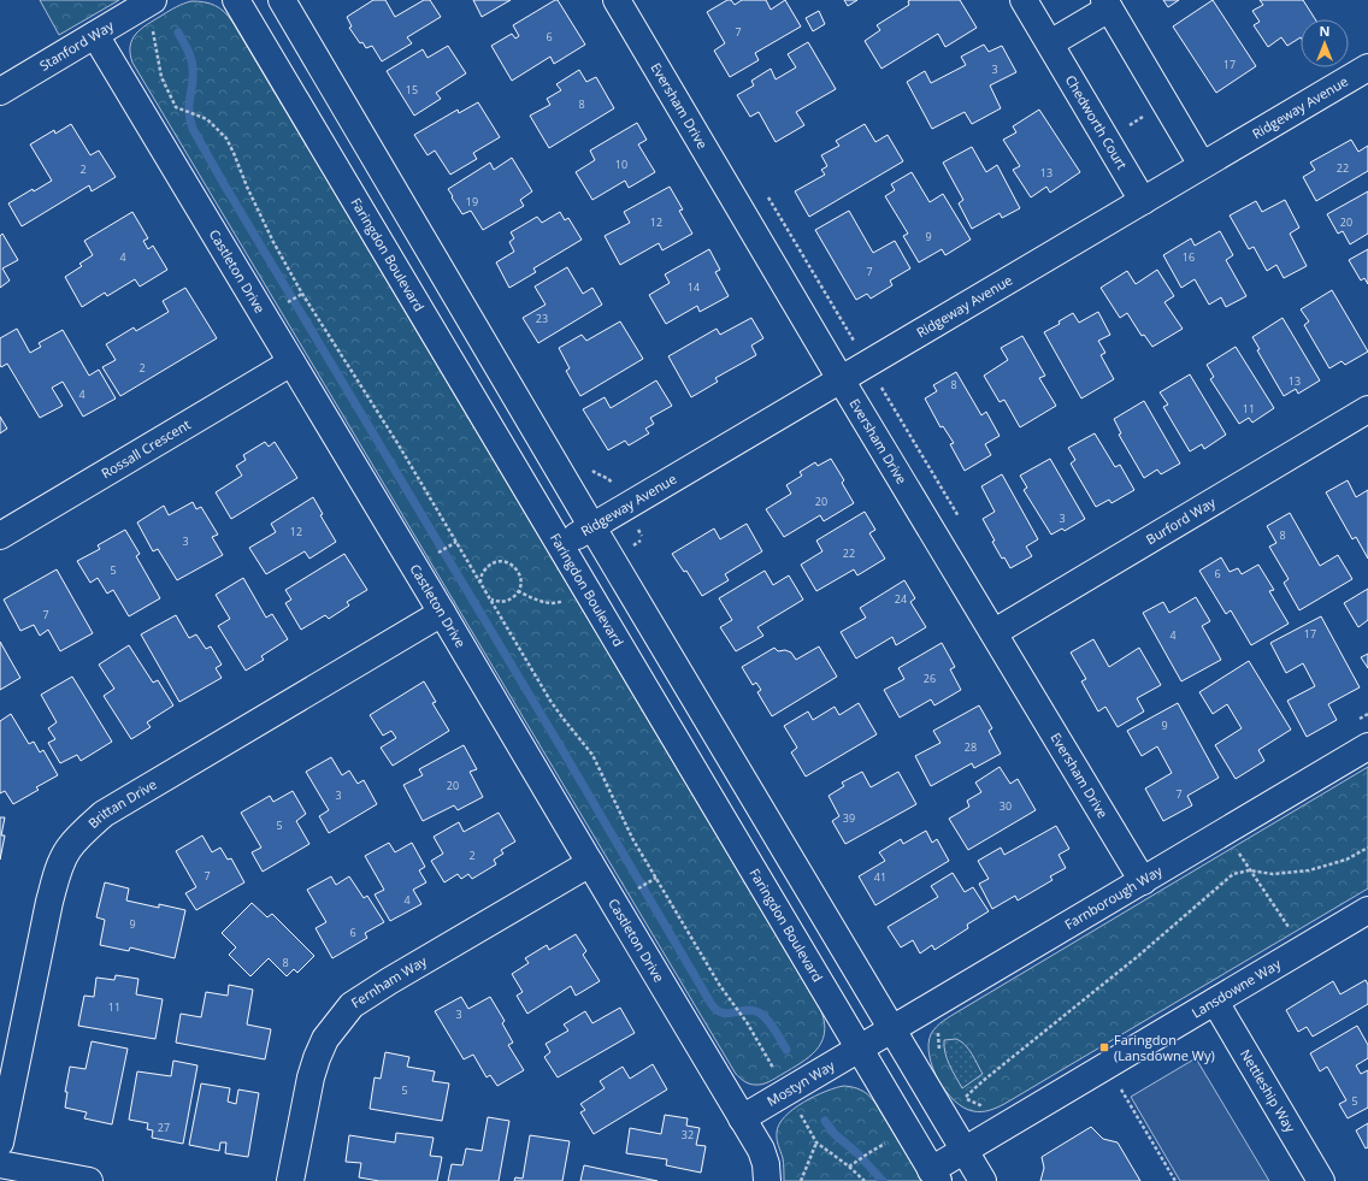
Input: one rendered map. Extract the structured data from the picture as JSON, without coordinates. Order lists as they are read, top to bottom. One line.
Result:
{"streets":{"street":["Stanford Way","Eversham Drive","Ridgeway Avenue","Chedworth Court","Faringdon Boulevard","Castleton Drive","Rossall Crescent","Burford Way","Brittan Drive","Farnborough Way","Fernham Way","Lansdowne Way","Mostyn Way","Nettleship Way"]},"crossings":[["Stanford Way","Castleton Drive"],["Eversham Drive","Ridgeway Avenue"],["Eversham Drive","Burford Way"],["Eversham Drive","Farnborough Way"],["Ridgeway Avenue","Chedworth Court"],["Ridgeway Avenue","Faringdon Boulevard"],["Faringdon Boulevard","Farnborough Way"],["Faringdon Boulevard","Lansdowne Way"],["Faringdon Boulevard","Mostyn Way"],["Castleton Drive","Rossall Crescent"],["Castleton Drive","Brittan Drive"],["Castleton Drive","Fernham Way"],["Castleton Drive","Mostyn Way"],["Farnborough Way","Mostyn Way"],["Lansdowne Way","Nettleship Way"]],"places":{"transit":["Faringdon (Lansdowne Wy)"]},"house_numbers":["7","6","17","3","15","8","10","22","2","13","19","12","20","9","4","16","7","14","23","2","13","8","4","11","20","3","12","8","3","22","5","6","24","7","17","4","26","9","28","20","7","3","30","39","5","2","7","41","4","9","6","8","11","3","5","5","27","32"],"north":"top"}
